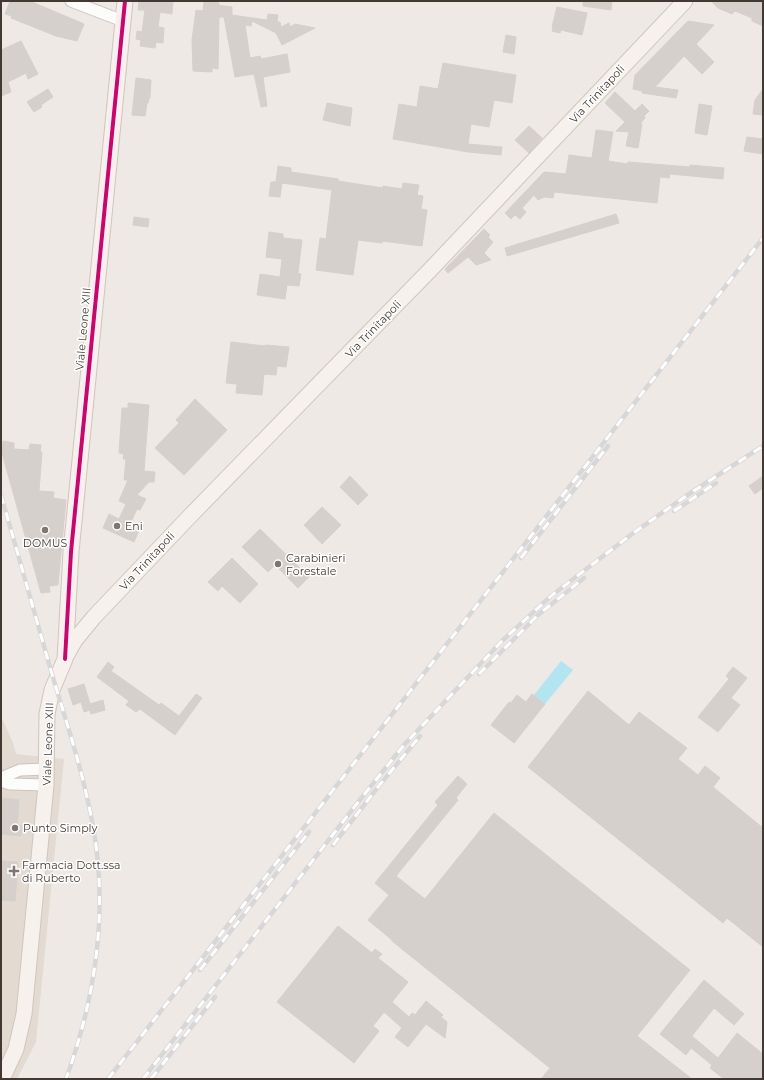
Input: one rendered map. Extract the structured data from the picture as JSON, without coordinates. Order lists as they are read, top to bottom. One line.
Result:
{"streets":{"main road":["Via Trinitapoli","Viale Leone XIII"]},"crossings":[["Via Trinitapoli","Viale Leone XIII"]],"places":{"other":["Eni","DOMUS","Carabinieri Forestale","Punto Simply"],"health":["Farmacia Dott.ssa di Ruberto"]}}
